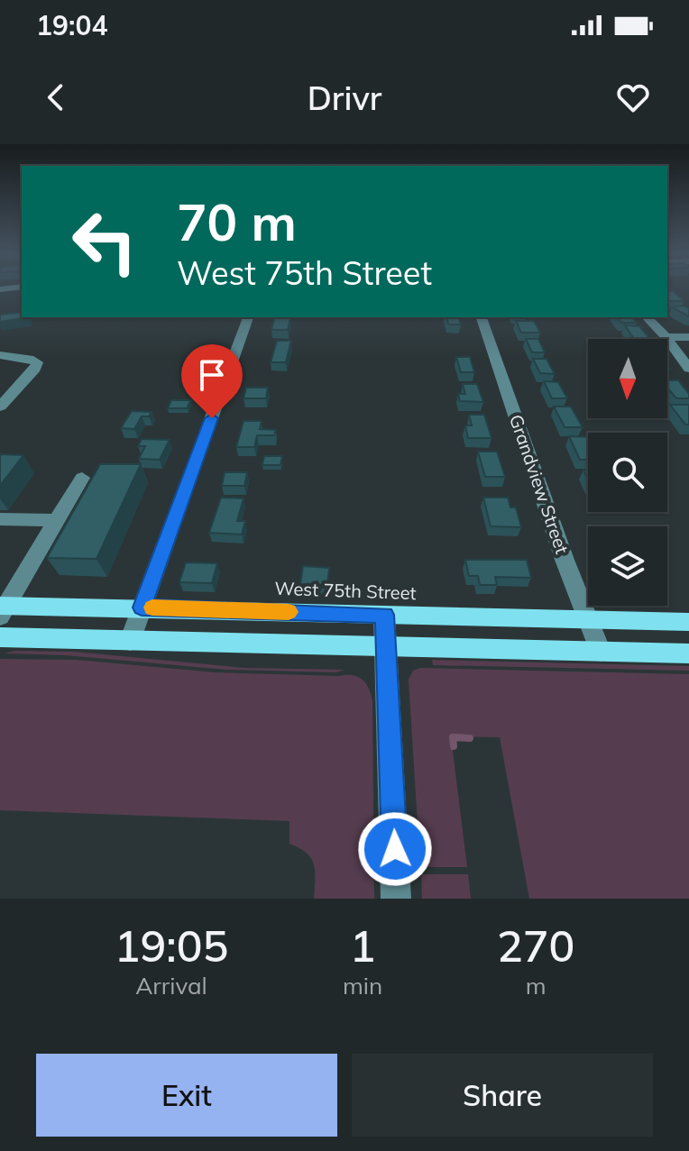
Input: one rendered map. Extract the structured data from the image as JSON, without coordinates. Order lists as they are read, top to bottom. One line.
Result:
{"streets":{"main road":["West 75th Street"],"street":["Grandview Street"]},"crossings":[["Grandview Street","West 75th Street"]],"north":"bottom","page":{"status":"19:04","header":"Drivr","turn":["70 m","West 75th Street"],"eta":["19:05","Arrival","1","min","270","m"],"buttons":["Exit","Share"]}}
